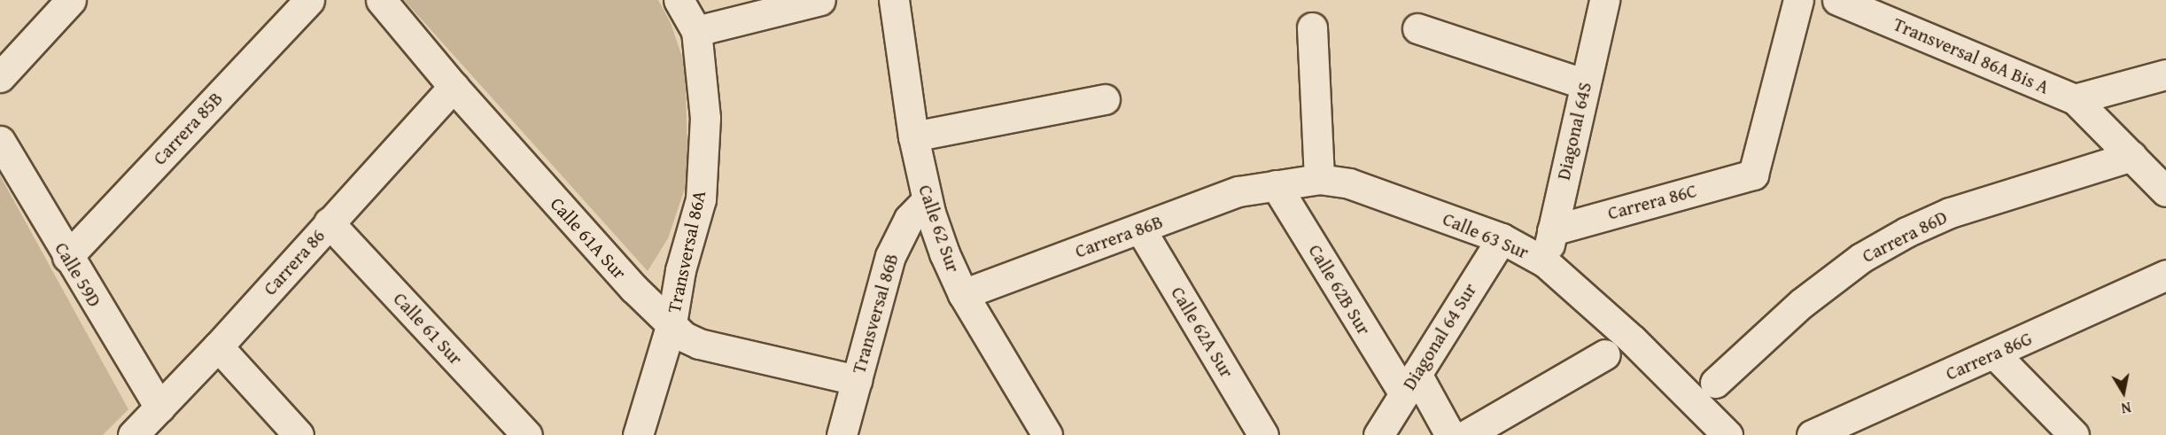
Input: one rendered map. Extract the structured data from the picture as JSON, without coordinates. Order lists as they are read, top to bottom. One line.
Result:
{"streets":{"street":["Transversal 86A Bis A","Carrera 85B","Diagonal 64S","Carrera 86C","Calle 62 Sur","Calle 63 Sur","Carrera 86B","Carrera 86D","Calle 61A Sur","Transversal 86A","Carrera 86","Calle 59D","Calle 62B Sur","Transversal 86B","Calle 61 Sur","Calle 62A Sur","Diagonal 64 Sur","Carrera 86G"]},"crossings":[["Carrera 85B","Calle 59D"],["Diagonal 64S","Carrera 86C"],["Diagonal 64S","Calle 63 Sur"],["Calle 62 Sur","Carrera 86B"],["Calle 62 Sur","Transversal 86B"],["Calle 63 Sur","Carrera 86B"],["Calle 63 Sur","Calle 62B Sur"],["Calle 63 Sur","Diagonal 64 Sur"],["Carrera 86B","Calle 62B Sur"],["Carrera 86B","Calle 62A Sur"],["Calle 61A Sur","Transversal 86A"],["Calle 61A Sur","Carrera 86"],["Calle 61A Sur","Transversal 86B"],["Carrera 86","Calle 59D"],["Carrera 86","Calle 61 Sur"],["Calle 62B Sur","Diagonal 64 Sur"]],"north":"bottom"}
